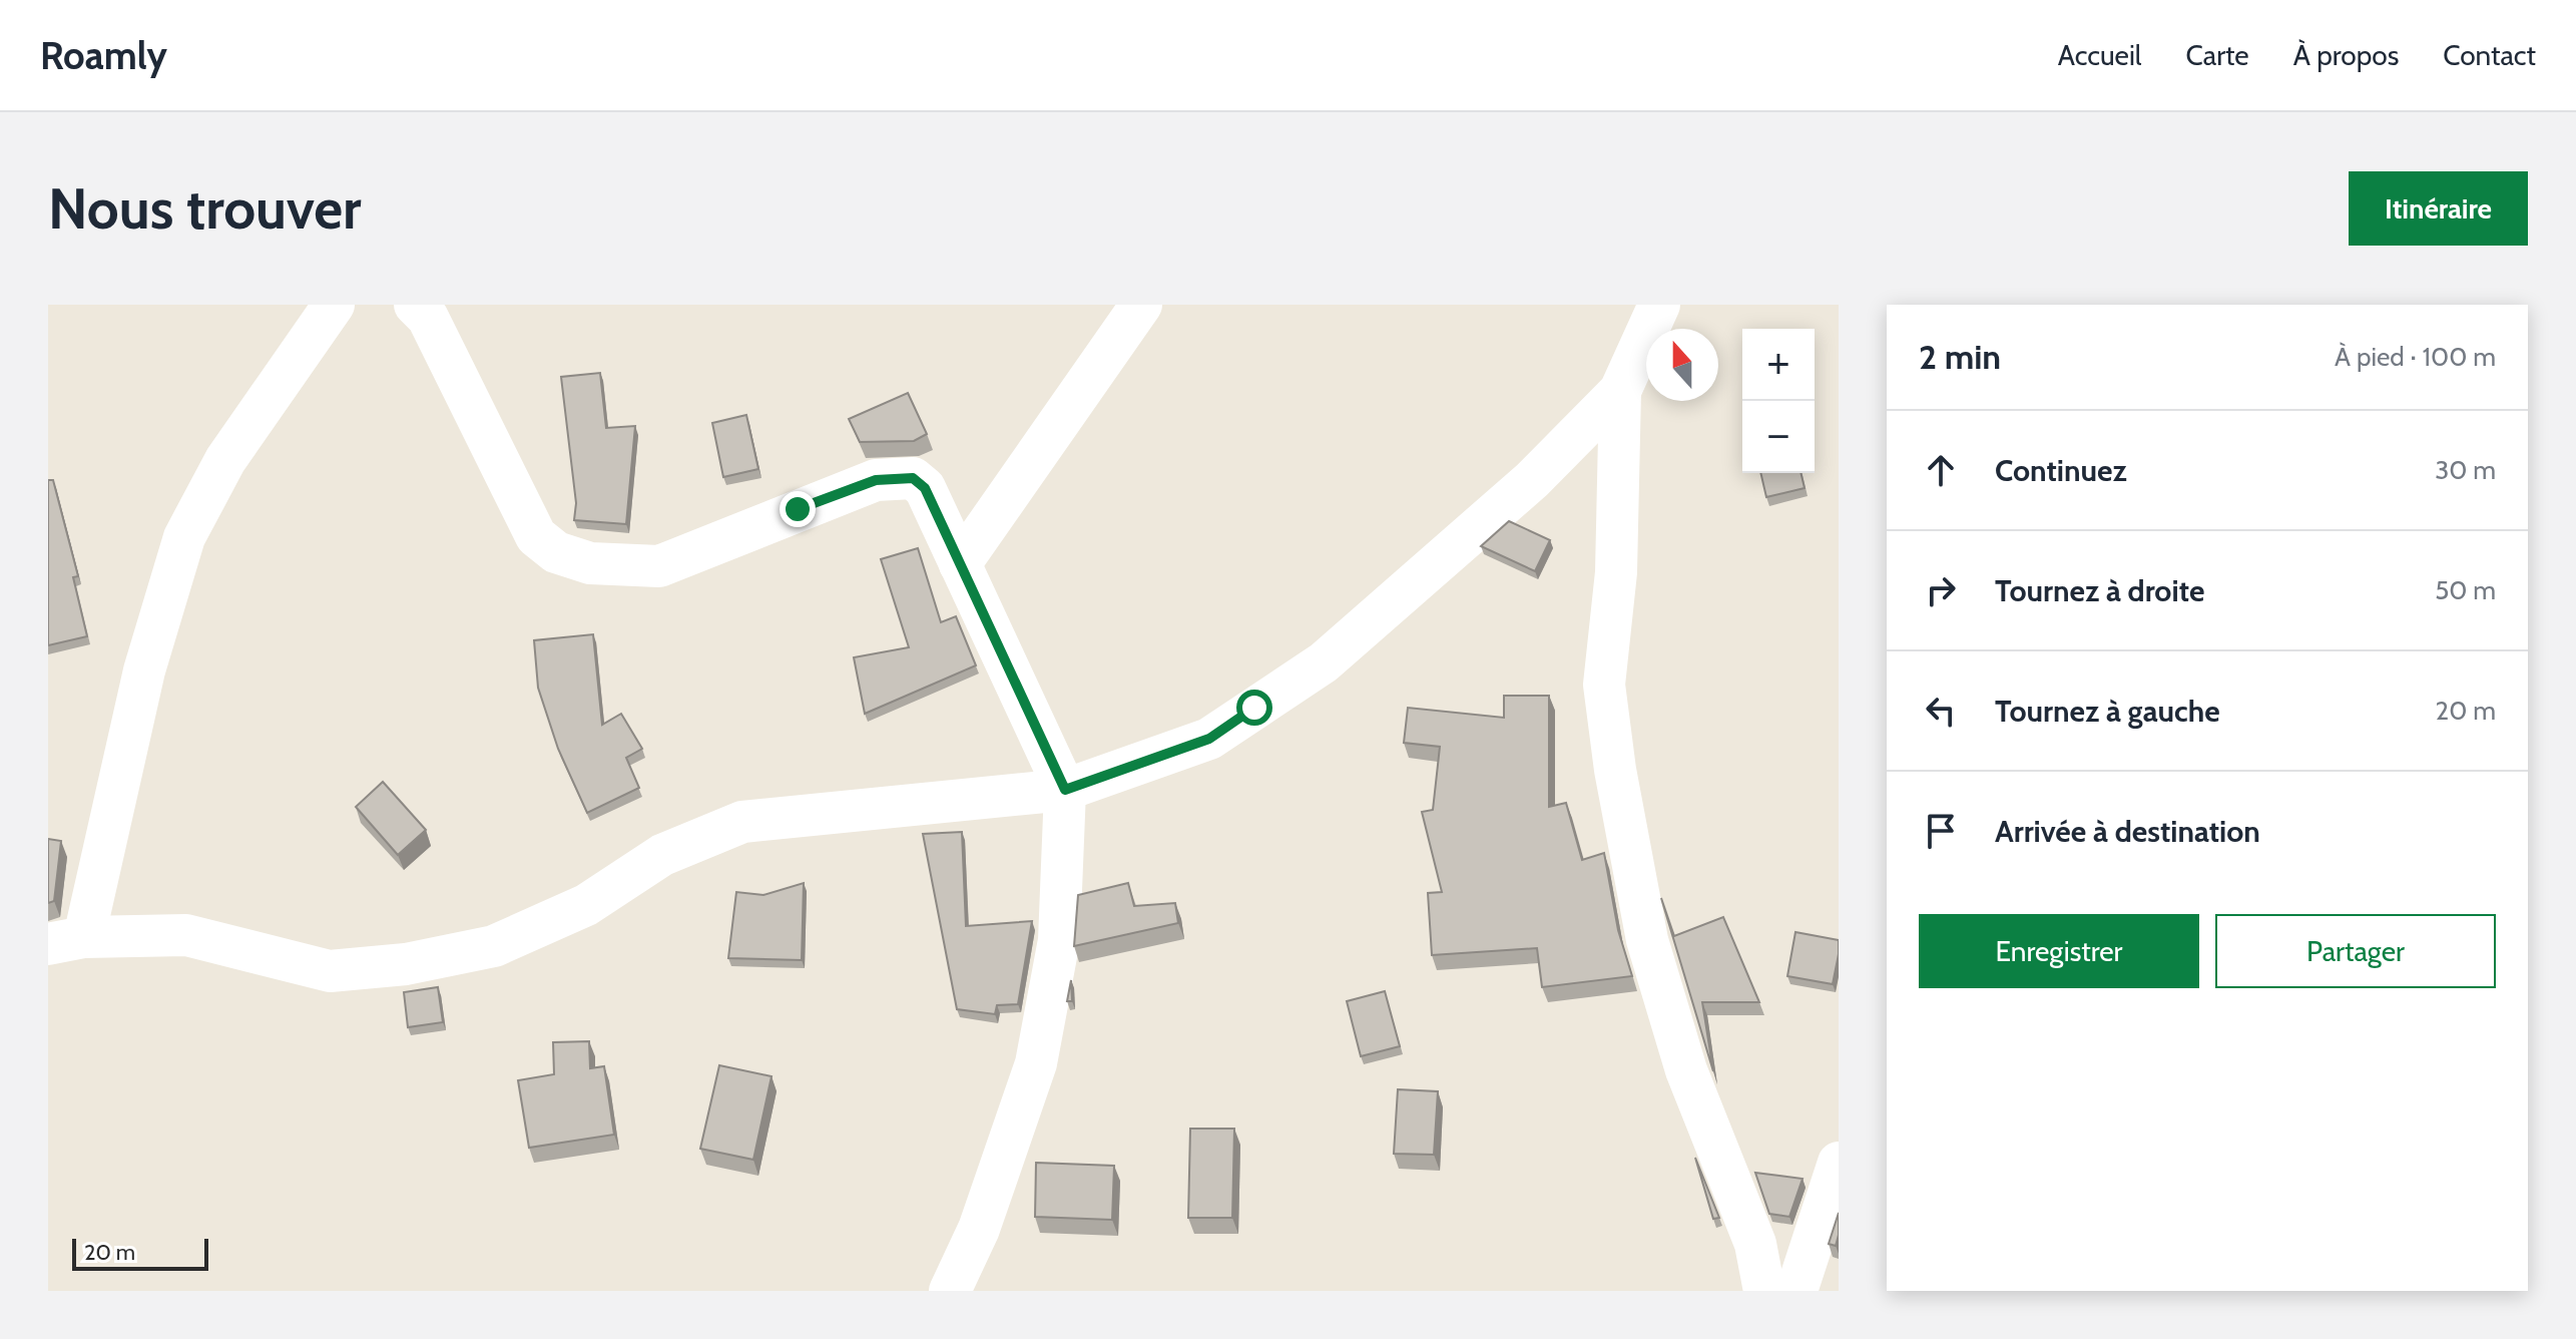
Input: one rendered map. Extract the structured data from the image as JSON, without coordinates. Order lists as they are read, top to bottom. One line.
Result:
{"scale_bar":"20 m","north":"top","page":{"header":"Roamly","nav":["Accueil","Carte","À propos","Contact"],"buttons":["Itinéraire",["Enregistrer","Partager"]],"title":"Nous trouver","heading":["2 min","À pied · 100 m"],"map_buttons":["+","−"],"list":[["Continuez","30 m"],["Tournez à droite","50 m"],["Tournez à gauche","20 m"],"Arrivée à destination"],"scale":"20 m"}}
